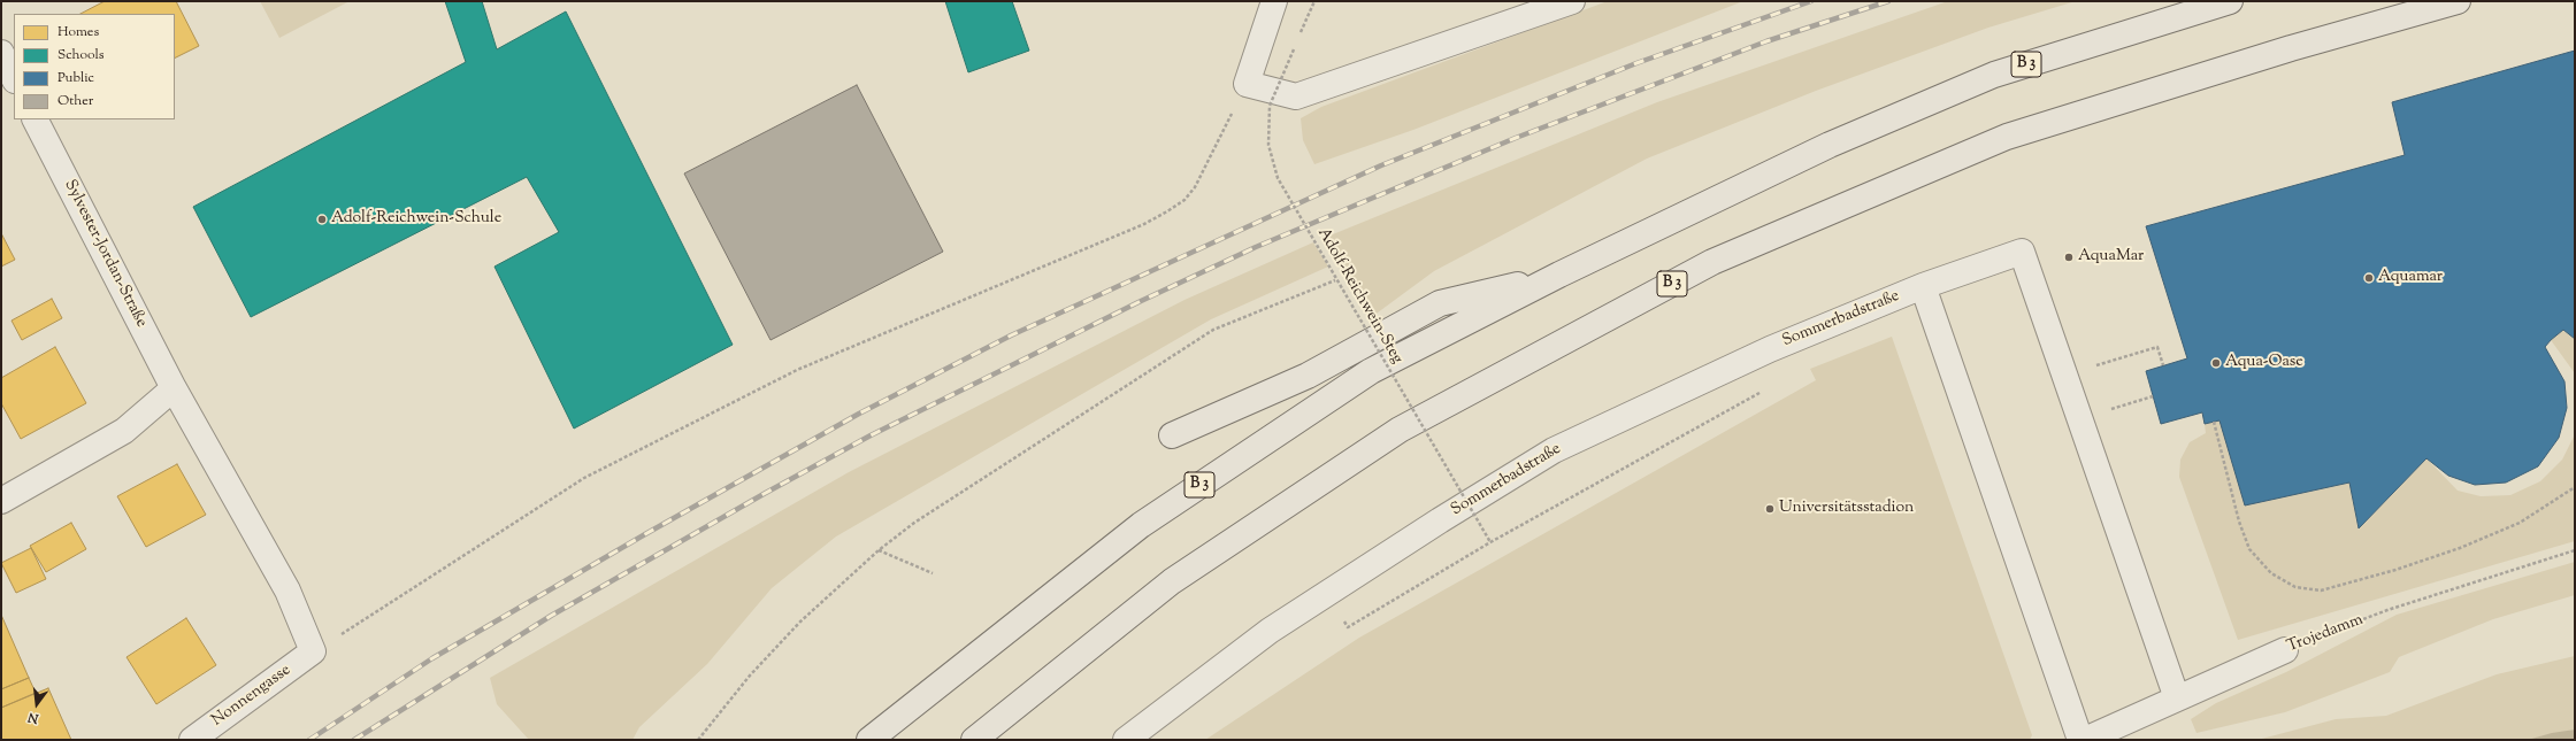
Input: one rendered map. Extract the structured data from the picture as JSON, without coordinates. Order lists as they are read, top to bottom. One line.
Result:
{"streets":{"highway":["B 3"],"street":["Sylvester-Jordan-Straße","Sommerbadstraße","Trojedamm","Nonnengasse"],"path":["Adolf-Reichwein-Steg"]},"crossings":[["Sylvester-Jordan-Straße","Nonnengasse"]],"places":["Adolf-Reichwein-Schule","AquaMar","Aquamar","Aqua-Oase","Universitätsstadion"],"legend":["Homes","Schools","Public","Other"],"north":"bottom"}
